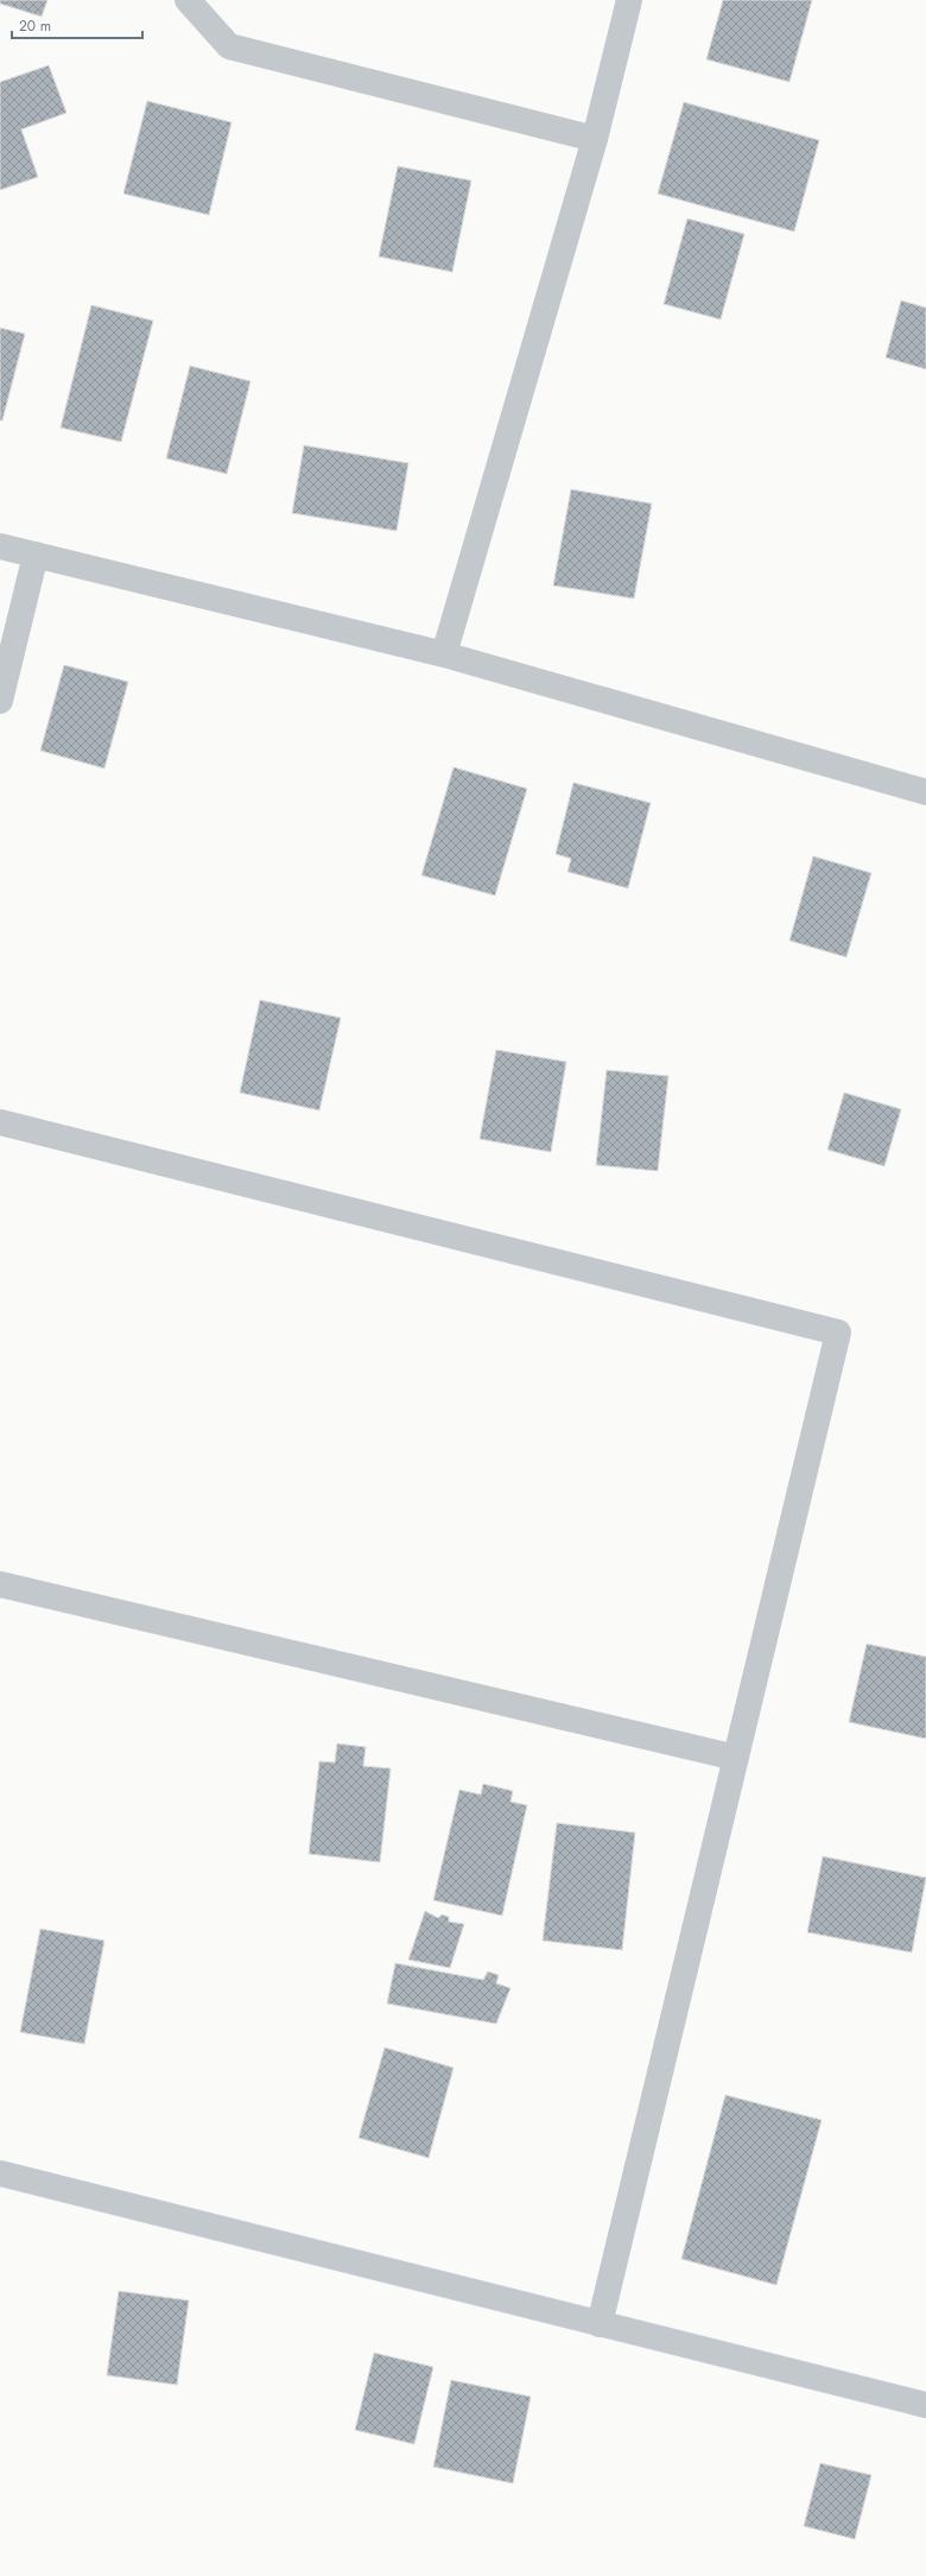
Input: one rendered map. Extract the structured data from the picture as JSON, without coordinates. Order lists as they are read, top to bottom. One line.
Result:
{"scale_bar":"20 m"}
